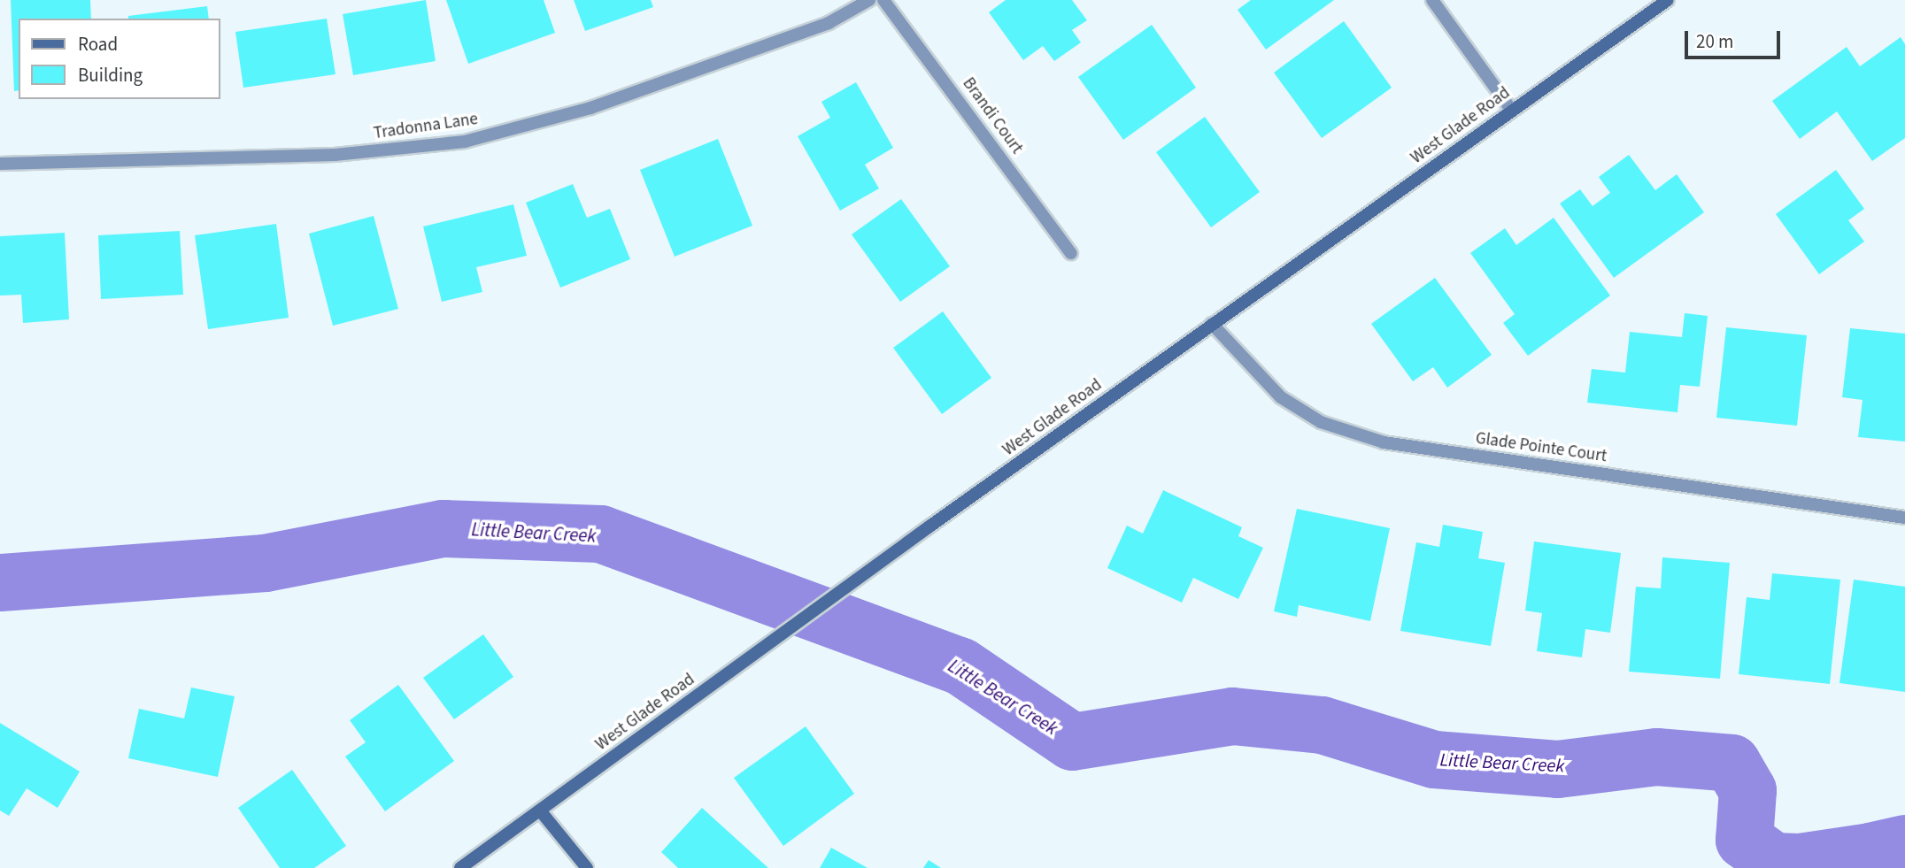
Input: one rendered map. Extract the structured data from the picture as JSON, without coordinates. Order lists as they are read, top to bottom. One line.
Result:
{"streets":{"main road":["West Glade Road"],"street":["Brandi Court","Tradonna Lane","Glade Pointe Court"]},"crossings":[["West Glade Road","Glade Pointe Court"]],"water":["Little Bear Creek"],"legend":["Road","Building"],"scale_bar":"20 m"}
